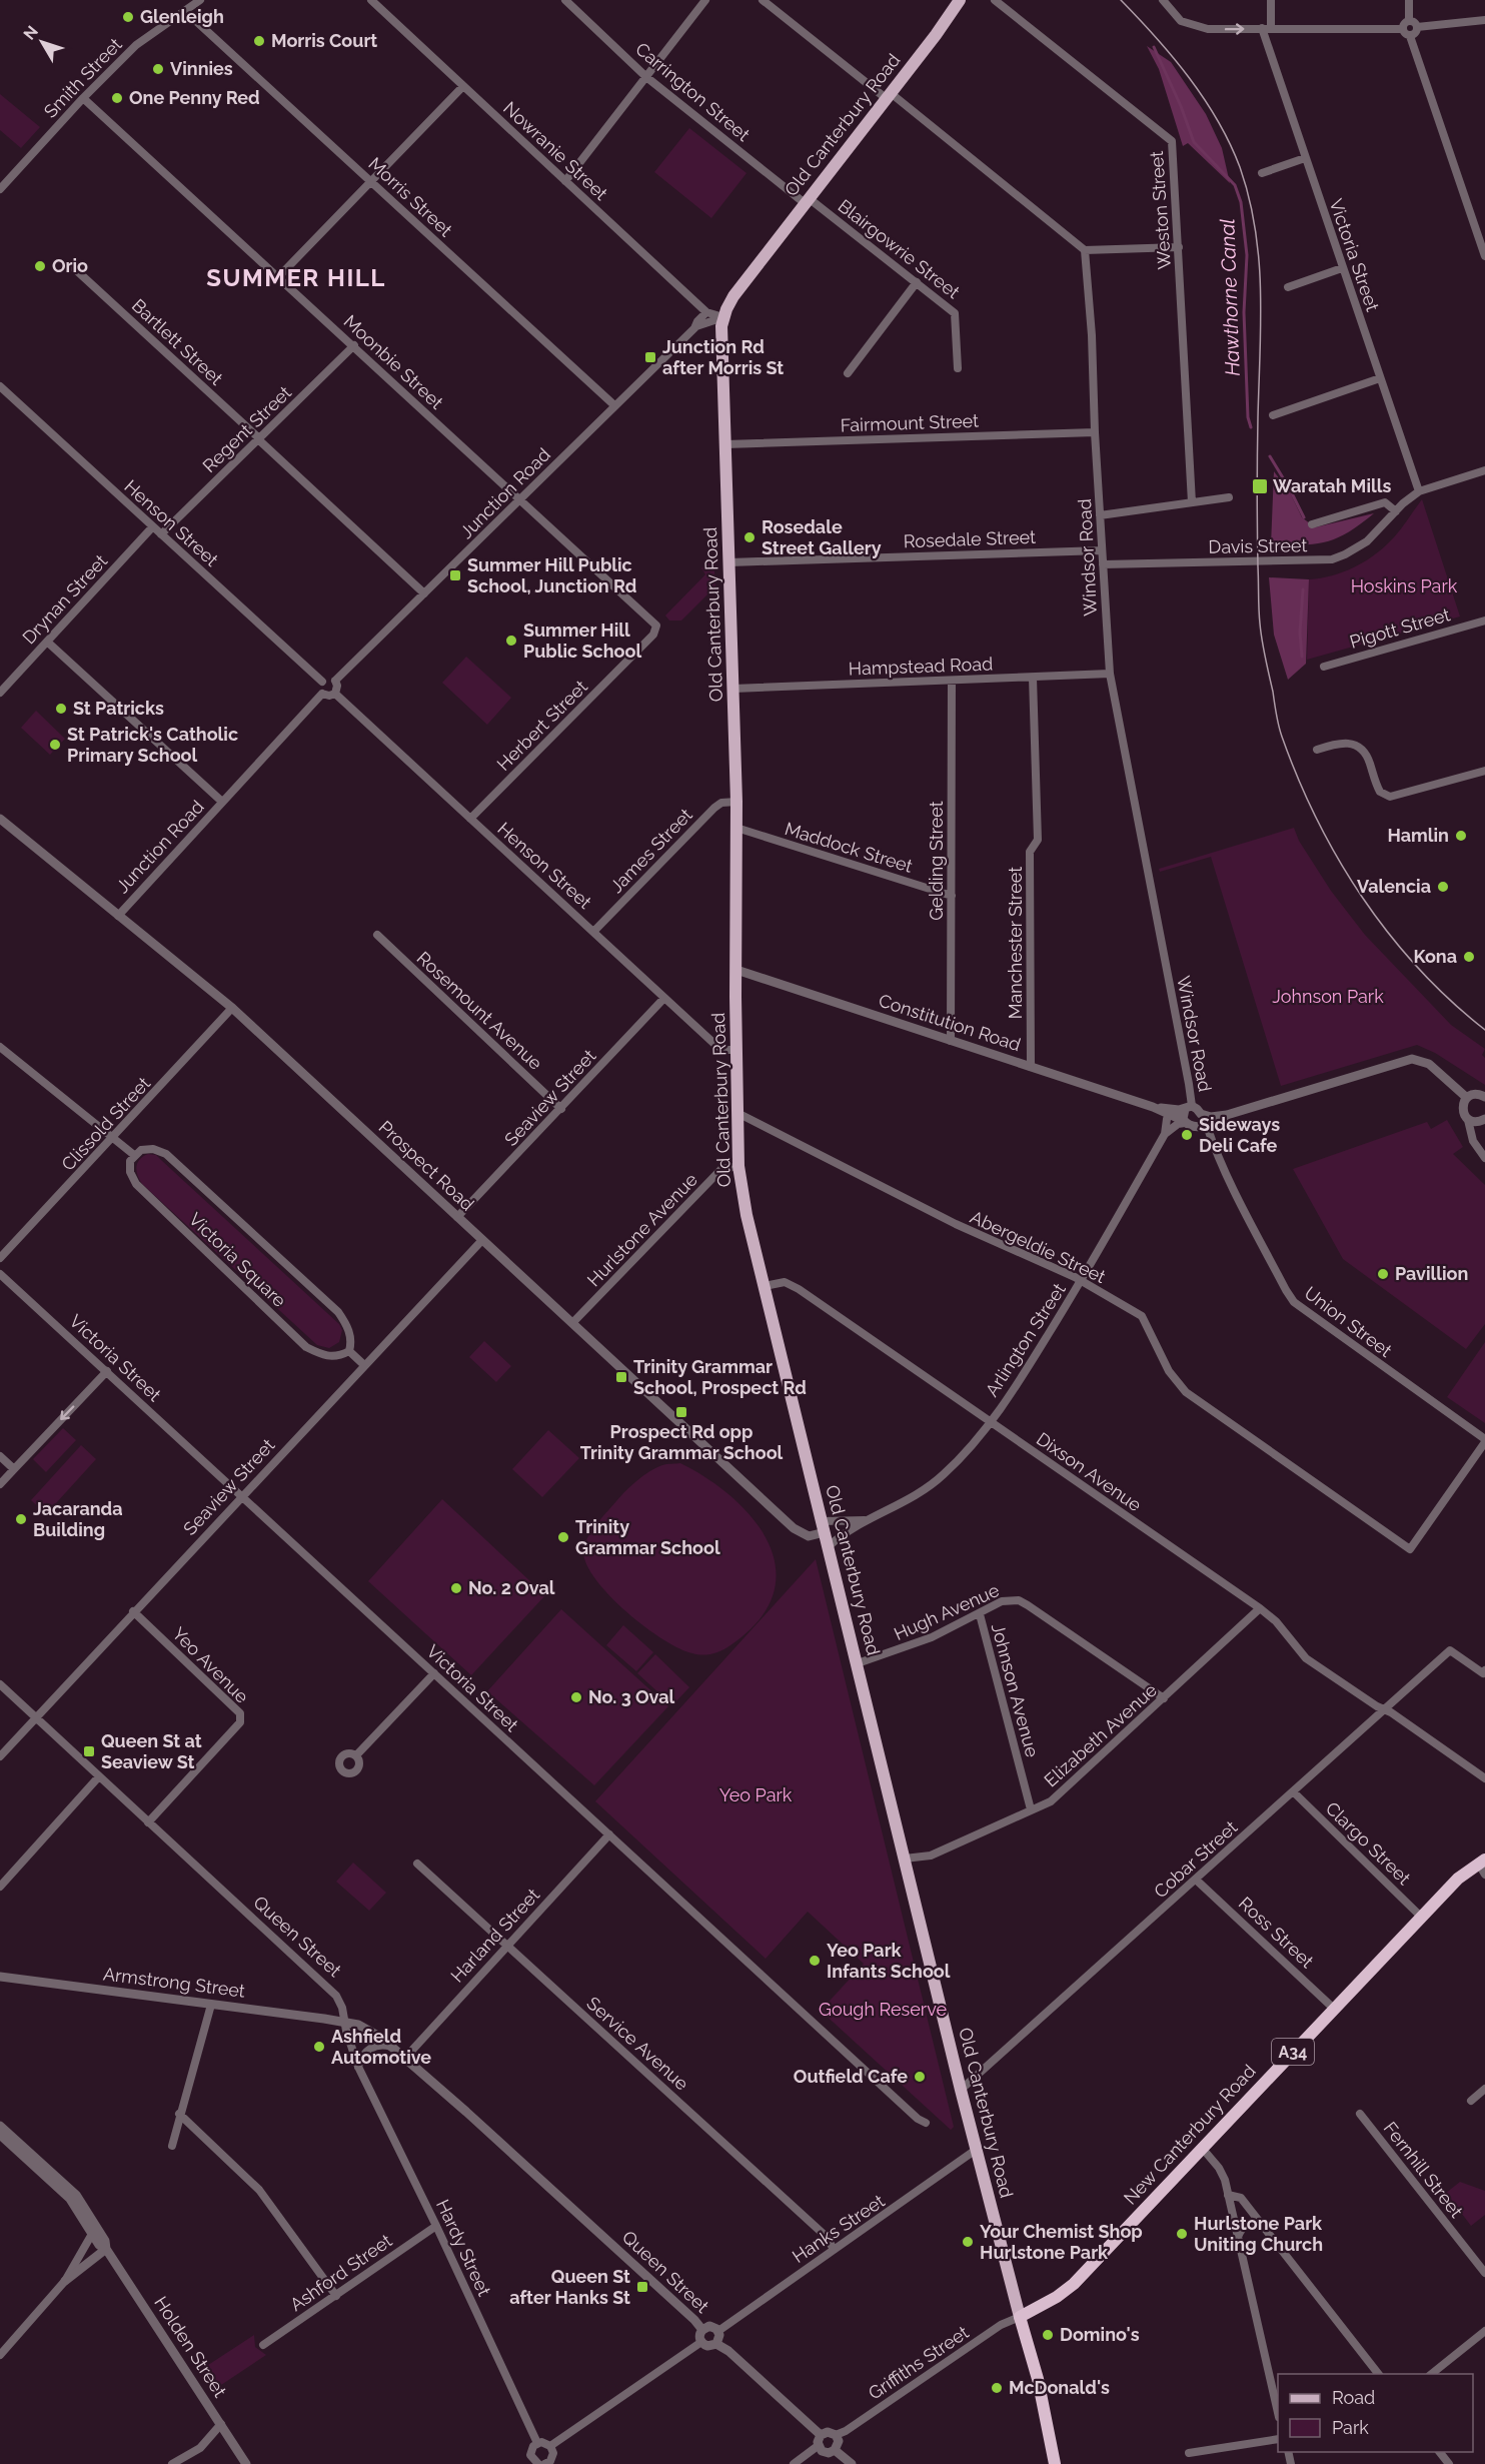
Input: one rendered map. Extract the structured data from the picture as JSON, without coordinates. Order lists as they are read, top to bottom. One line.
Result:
{"streets":{"highway":["A34","New Canterbury Road"],"main road":["Old Canterbury Road"],"street":["Smith Street","Carrington Street","Nowranie Street","Morris Street","Weston Street","Blairgowrie Street","Victoria Street","Bartlett Street","Moonbie Street","Fairmount Street","Regent Street","Junction Road","Henson Street","Rosedale Street","Davis Street","Windsor Road","Drynan Street","Pigott Street","Hampstead Road","Herbert Street","Maddock Street","James Street","Gelding Street","Manchester Street","Rosemount Avenue","Constitution Road","Seaview Street","Clissold Street","Prospect Road","Hurlstone Avenue","Abergeldie Street","Victoria Square","Union Street","Arlington Street","Dixson Avenue","Hugh Avenue","Yeo Avenue","Johnson Avenue","Elizabeth Avenue","Clargo Street","Cobar Street","Ross Street","Harland Street","Queen Street","Armstrong Street","Service Avenue","Fernhill Street","Hanks Street","Hardy Street","Ashford Street","Holden Street","Griffiths Street"]},"crossings":[["Smith Street","Morris Street"],["Smith Street","Moonbie Street"],["Carrington Street","Old Canterbury Road"],["Carrington Street","Blairgowrie Street"],["Old Canterbury Road","Nowranie Street"],["Old Canterbury Road","Blairgowrie Street"],["Old Canterbury Road","Fairmount Street"],["Old Canterbury Road","Junction Road"],["Old Canterbury Road","Henson Street"],["Old Canterbury Road","Rosedale Street"],["Old Canterbury Road","Hampstead Road"],["Old Canterbury Road","Maddock Street"],["Old Canterbury Road","James Street"],["Old Canterbury Road","Constitution Road"],["Old Canterbury Road","Prospect Road"],["Old Canterbury Road","Hurlstone Avenue"],["Old Canterbury Road","Abergeldie Street"],["Old Canterbury Road","Arlington Street"],["Old Canterbury Road","Dixson Avenue"],["Old Canterbury Road","Hugh Avenue"],["Old Canterbury Road","Elizabeth Avenue"],["Old Canterbury Road","Cobar Street"],["Old Canterbury Road","New Canterbury Road"],["Old Canterbury Road","Hanks Street"],["Old Canterbury Road","Griffiths Street"],["Nowranie Street","Junction Road"],["Morris Street","Junction Road"],["Victoria Street","Davis Street"],["Victoria Street","Seaview Street"],["Victoria Street","Harland Street"],["Bartlett Street","Regent Street"],["Bartlett Street","Junction Road"],["Moonbie Street","Regent Street"],["Moonbie Street","Junction Road"],["Moonbie Street","Herbert Street"],["Fairmount Street","Windsor Road"],["Regent Street","Henson Street"],["Junction Road","Henson Street"],["Junction Road","Prospect Road"],["Henson Street","Drynan Street"],["Henson Street","Herbert Street"],["Henson Street","James Street"],["Henson Street","Seaview Street"],["Rosedale Street","Windsor Road"],["Davis Street","Windsor Road"],["Windsor Road","Hampstead Road"],["Windsor Road","Constitution Road"],["Hampstead Road","Gelding Street"],["Hampstead Road","Manchester Street"],["Maddock Street","Gelding Street"],["Gelding Street","Constitution Road"],["Manchester Street","Constitution Road"],["Rosemount Avenue","Seaview Street"],["Constitution Road","Union Street"],["Constitution Road","Arlington Street"],["Seaview Street","Prospect Road"],["Seaview Street","Yeo Avenue"],["Seaview Street","Queen Street"],["Clissold Street","Prospect Road"],["Prospect Road","Hurlstone Avenue"],["Prospect Road","Arlington Street"],["Abergeldie Street","Union Street"],["Abergeldie Street","Arlington Street"],["Arlington Street","Dixson Avenue"],["Dixson Avenue","Elizabeth Avenue"],["Dixson Avenue","Cobar Street"],["Hugh Avenue","Johnson Avenue"],["Hugh Avenue","Elizabeth Avenue"],["Yeo Avenue","Queen Street"],["Johnson Avenue","Elizabeth Avenue"],["Clargo Street","Cobar Street"],["Clargo Street","New Canterbury Road"],["Cobar Street","Ross Street"],["Ross Street","New Canterbury Road"],["Harland Street","Queen Street"],["Harland Street","Service Avenue"],["Queen Street","Armstrong Street"],["Queen Street","Hanks Street"],["Queen Street","Hardy Street"],["Armstrong Street","Hardy Street"],["Service Avenue","Hanks Street"],["New Canterbury Road","Griffiths Street"],["Hardy Street","Ashford Street"]],"districts":["SUMMER HILL"],"water":["Hawthorne Canal"],"parks":["Hoskins Park","Johnson Park","Yeo Park","Gough Reserve"],"places":{"other":["Glenleigh","Morris Court","Vinnies","One Penny Red","Orio","Rosedale Street Gallery","Summer Hill Public School","St Patricks","St Patrick's Catholic Primary School","Hamlin","Valencia","Kona","Sideways Deli Cafe","Pavillion","Jacaranda Building","Trinity Grammar School","No. 2 Oval","No. 3 Oval","Yeo Park Infants School","Ashfield Automotive","Outfield Cafe","Hurlstone Park Uniting Church","Your Chemist Shop Hurlstone Park","Domino's","McDonald's"],"transit":["Junction Rd after Morris St","Waratah Mills","Summer Hill Public School, Junction Rd","Trinity Grammar School, Prospect Rd","Prospect Rd opp Trinity Grammar School","Queen St at Seaview St","Queen St after Hanks St"]},"legend":["Road","Park"],"north":"top left"}
